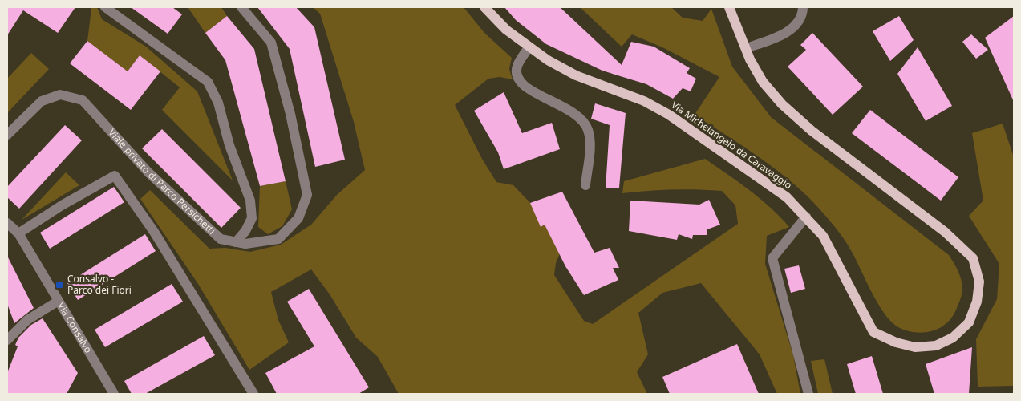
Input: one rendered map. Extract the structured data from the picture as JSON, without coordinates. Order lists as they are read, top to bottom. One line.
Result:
{"streets":{"main road":["Via Michelangelo da Caravaggio"],"street":["Viale privato di Parco Persichetti","Via Consalvo"]},"places":{"transit":["Consalvo - Parco dei Fiori"]}}
